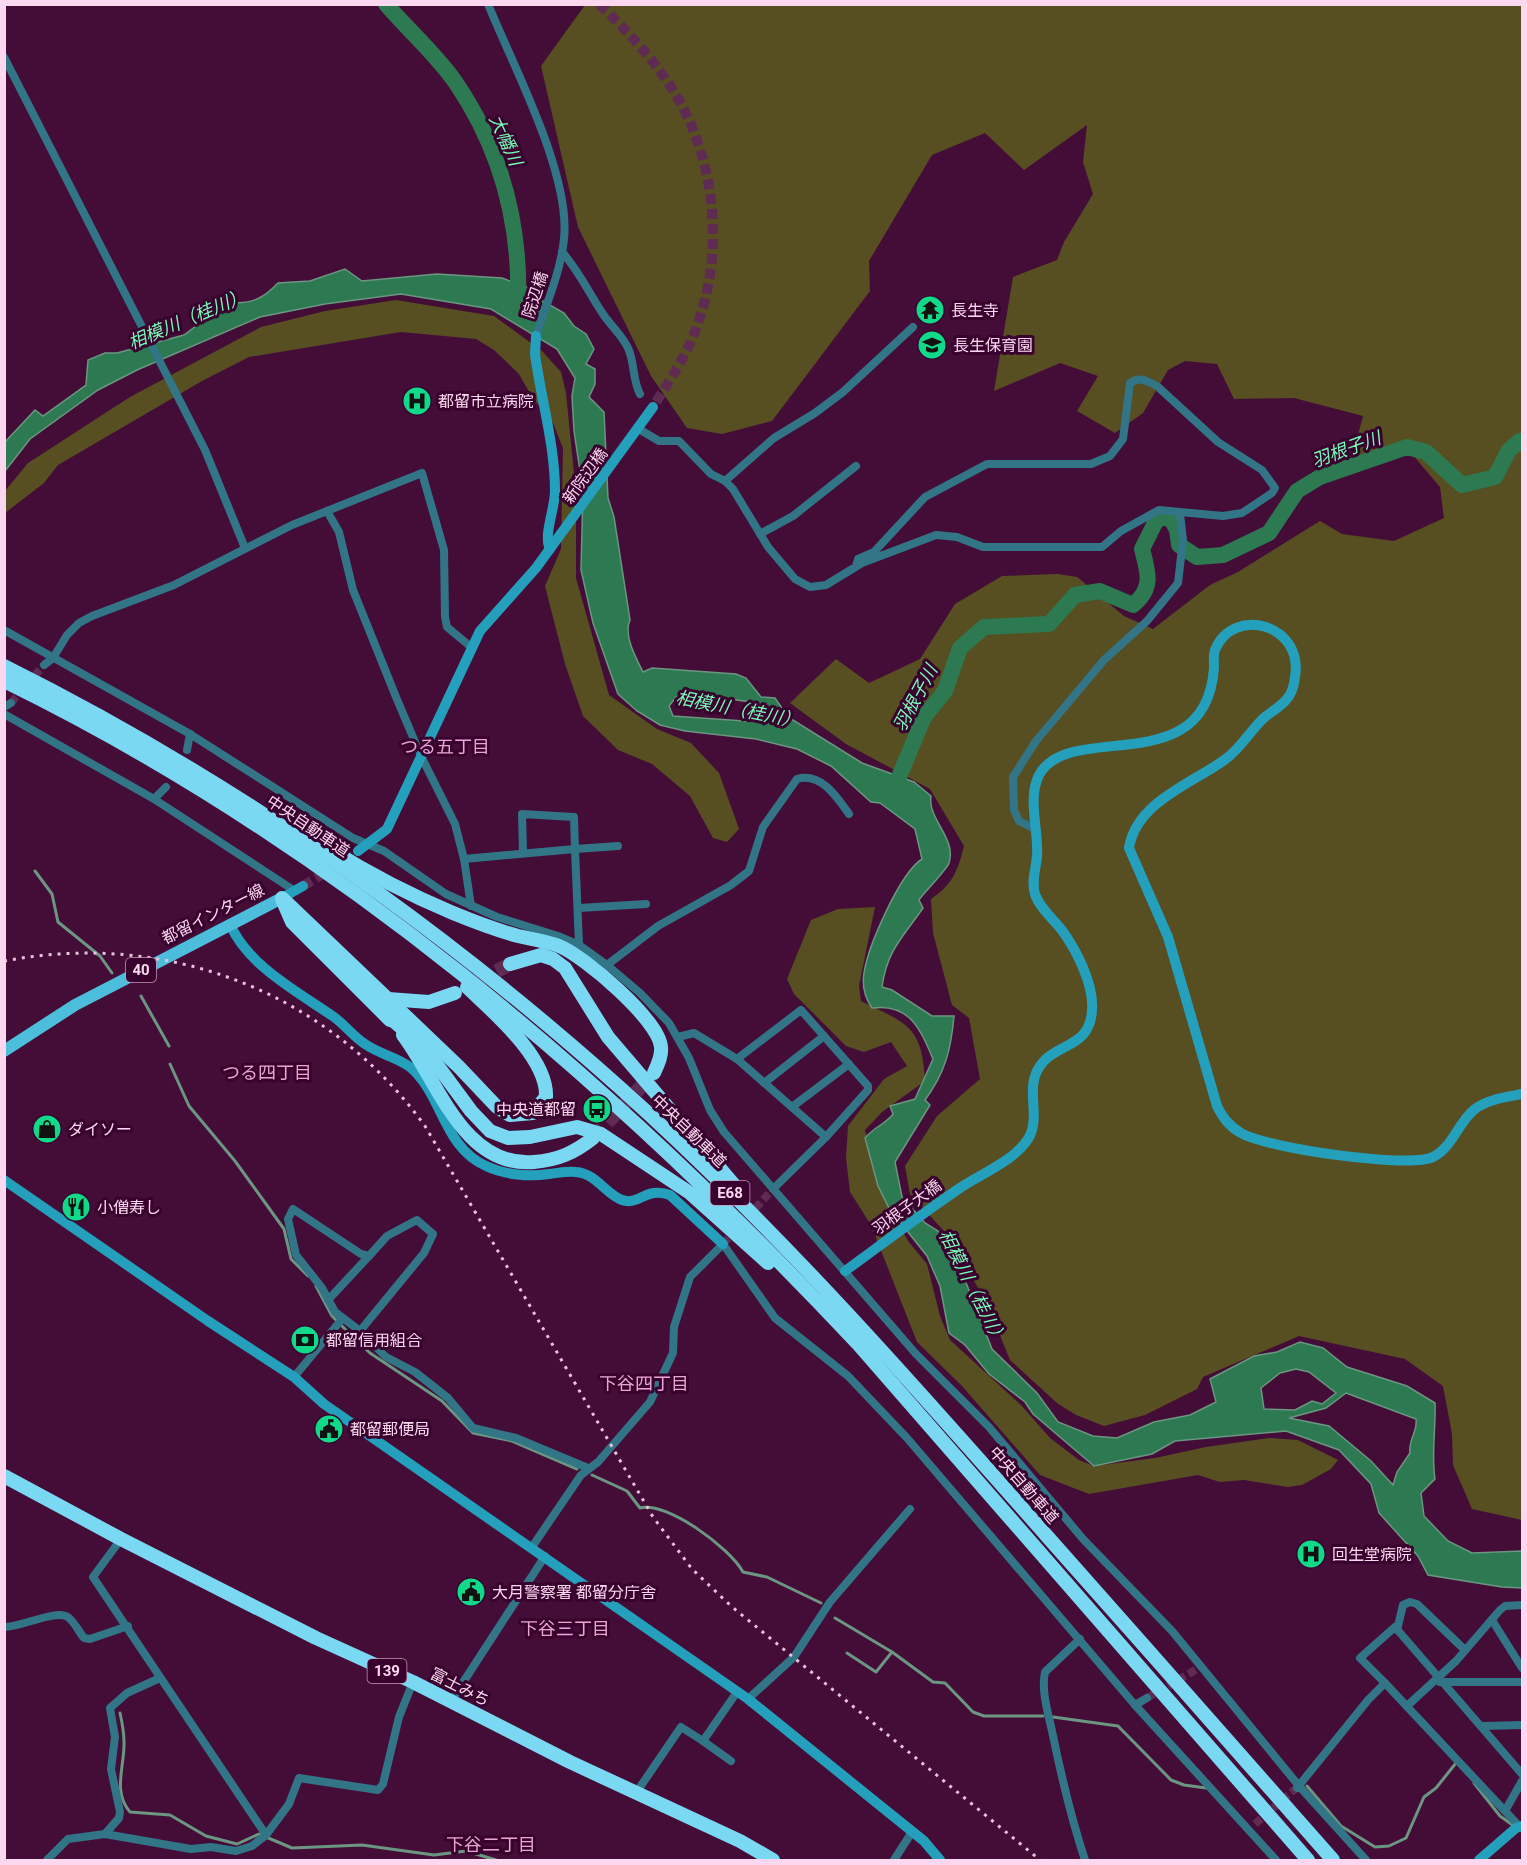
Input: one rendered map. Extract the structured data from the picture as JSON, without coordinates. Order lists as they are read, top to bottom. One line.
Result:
{"streets":{"highway":["中央自動車道","E68","139","富士みち"],"main road":["都留インター線","40"],"street":["院辺橋","新院辺橋","羽根子大橋"]},"districts":["つる五丁目","つる四丁目","下谷四丁目","下谷三丁目","下谷二丁目"],"water":["大幡川","相模川（桂川）","羽根子川"],"places":{"temple":["長生寺"],"school or university":["長生保育園"],"hospital":["都留市立病院","回生堂病院"],"bus stop":["中央道都留"],"shop":["ダイソー"],"restaurant":["小僧寿し"],"bank":["都留信用組合"],"public building":["都留郵便局","大月警察署 都留分庁舎"]}}
